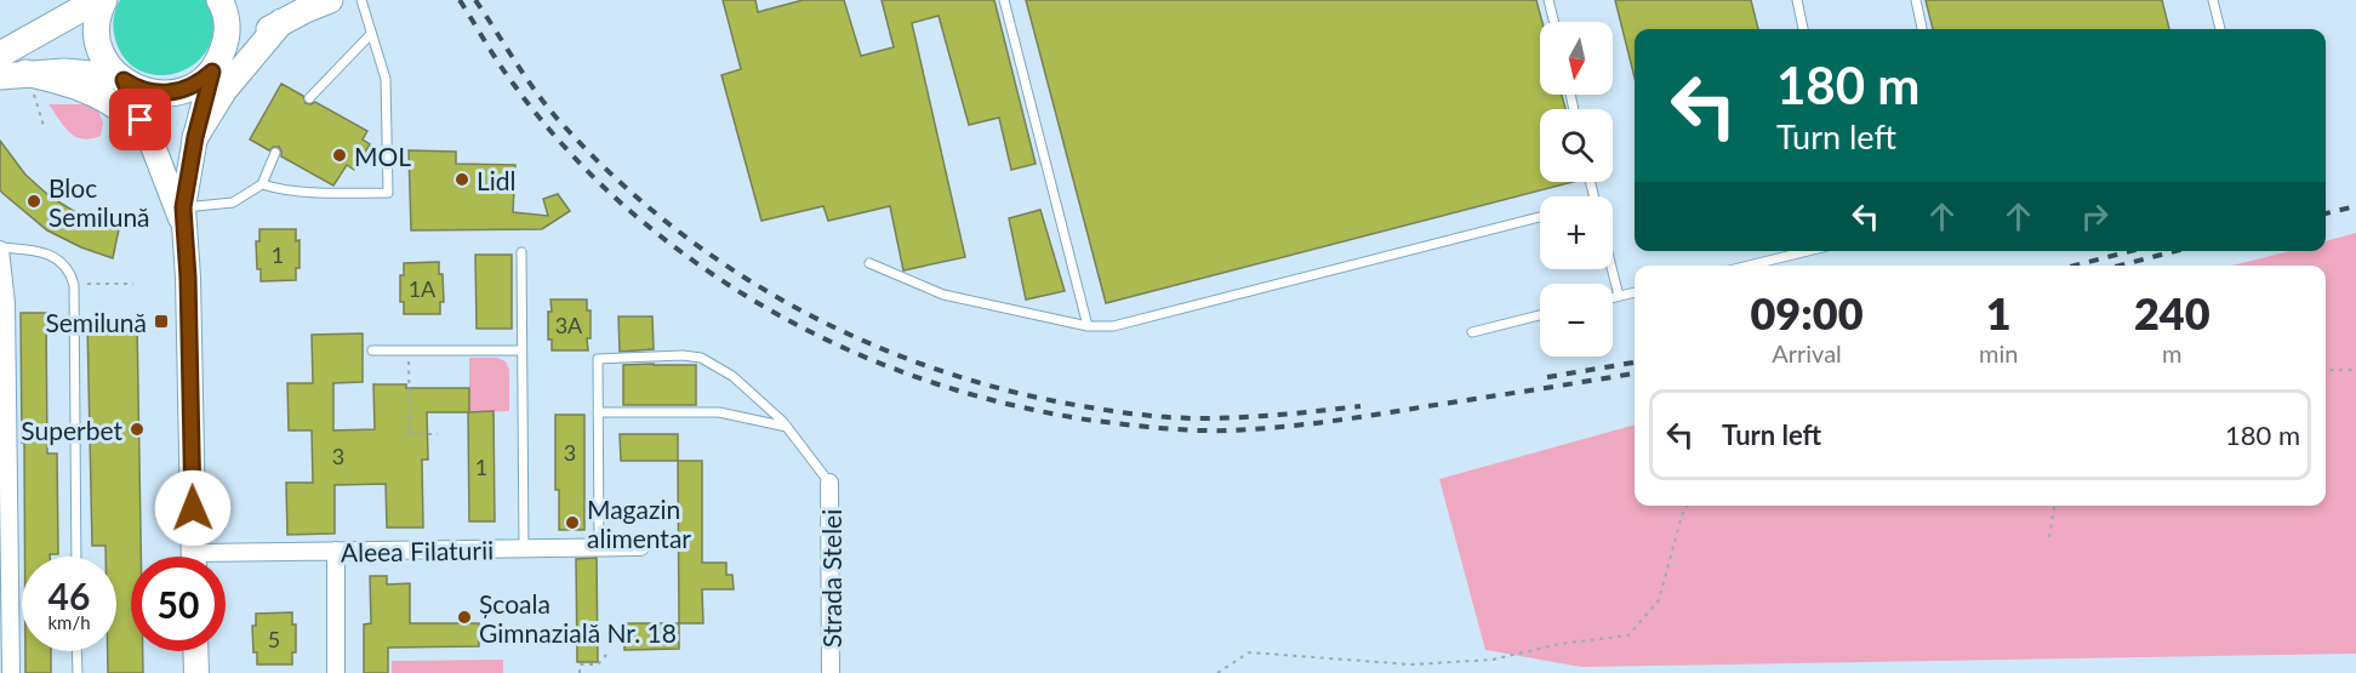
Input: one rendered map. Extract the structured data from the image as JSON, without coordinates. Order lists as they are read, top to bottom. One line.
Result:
{"streets":{"street":["Aleea Filaturii","Strada Stelei"]},"places":{"other":["MOL","Lidl","Bloc Semilună","Superbet","Magazin alimentar","Școala Gimnazială Nr. 18"],"transit":["Semilună"]},"house_numbers":["1","1A","3A","3","3","1","5"],"north":"bottom","page":{"map_buttons":["+","−"],"turn":["180 m","Turn left"],"eta":["09:00","Arrival","1","min","240","m"],"list":[{"name":"Turn left","value":"180 m"}],"speed":"46 km/h","limit":"50"}}
